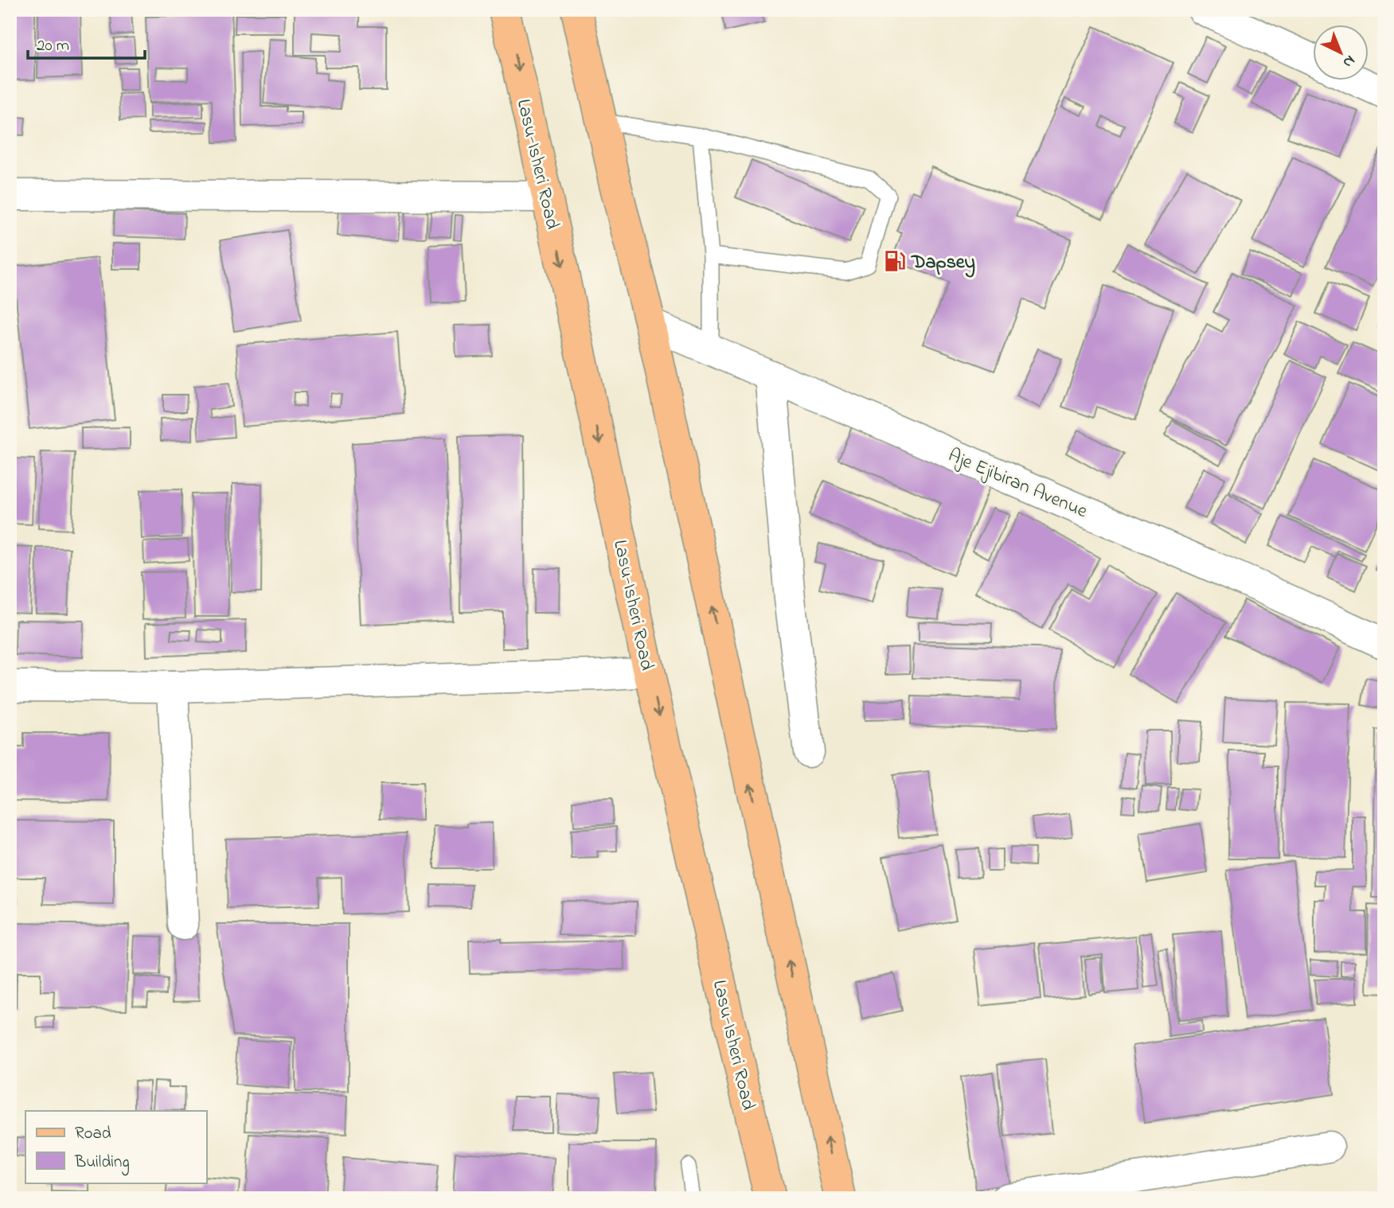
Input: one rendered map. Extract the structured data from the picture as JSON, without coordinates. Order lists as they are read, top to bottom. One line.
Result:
{"streets":{"main road":["Lasu-Isheri Road"],"street":["Aje Ejibiran Avenue"]},"places":{"fuel station":["Dapsey"]},"legend":["Road","Building"],"scale_bar":"20 m","north":"bottom right"}
